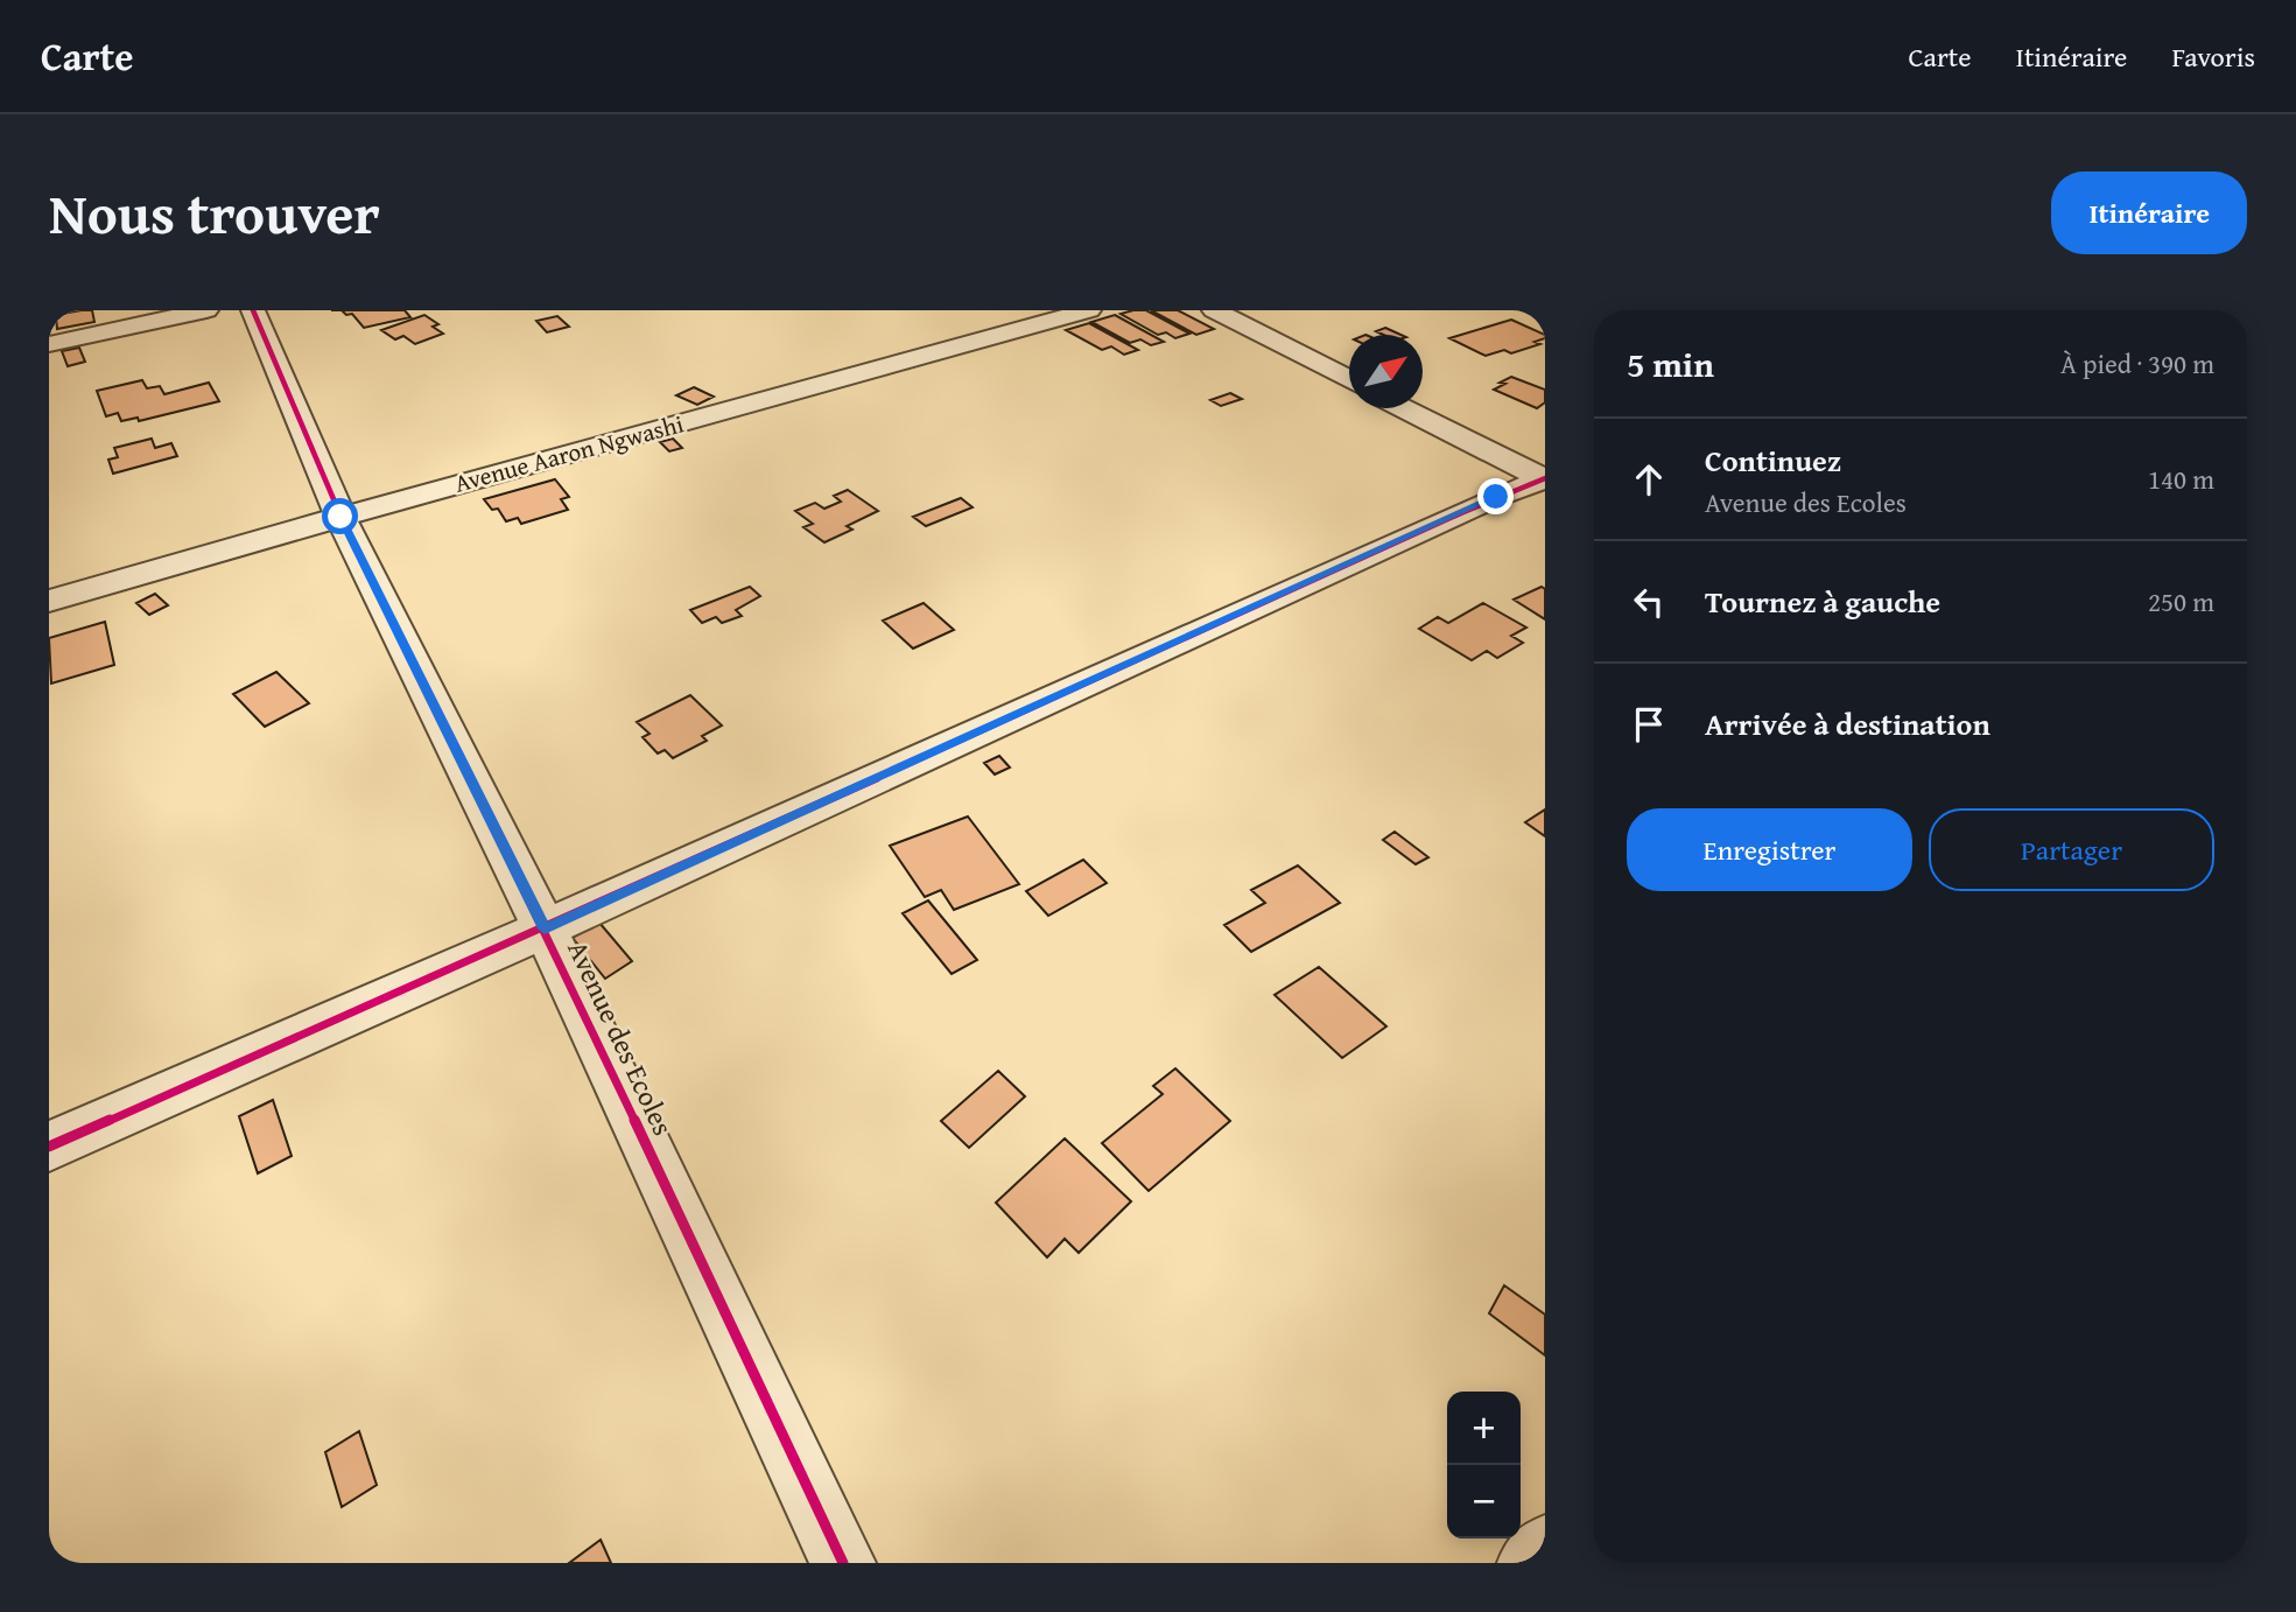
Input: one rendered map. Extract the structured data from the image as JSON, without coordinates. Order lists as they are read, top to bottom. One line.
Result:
{"streets":{"street":["Avenue Aaron Ngwashi","Avenue des Ecoles"]},"crossings":[["Avenue Aaron Ngwashi","Avenue des Ecoles"]],"north":"top right","page":{"header":"Carte","nav":["Carte","Itinéraire","Favoris"],"title":"Nous trouver","buttons":["Itinéraire",["Enregistrer","Partager"]],"heading":["5 min","À pied · 390 m"],"list":[["Continuez","Avenue des Ecoles","140 m"],["Tournez à gauche","250 m"],"Arrivée à destination"],"map_buttons":["+","−"]}}
